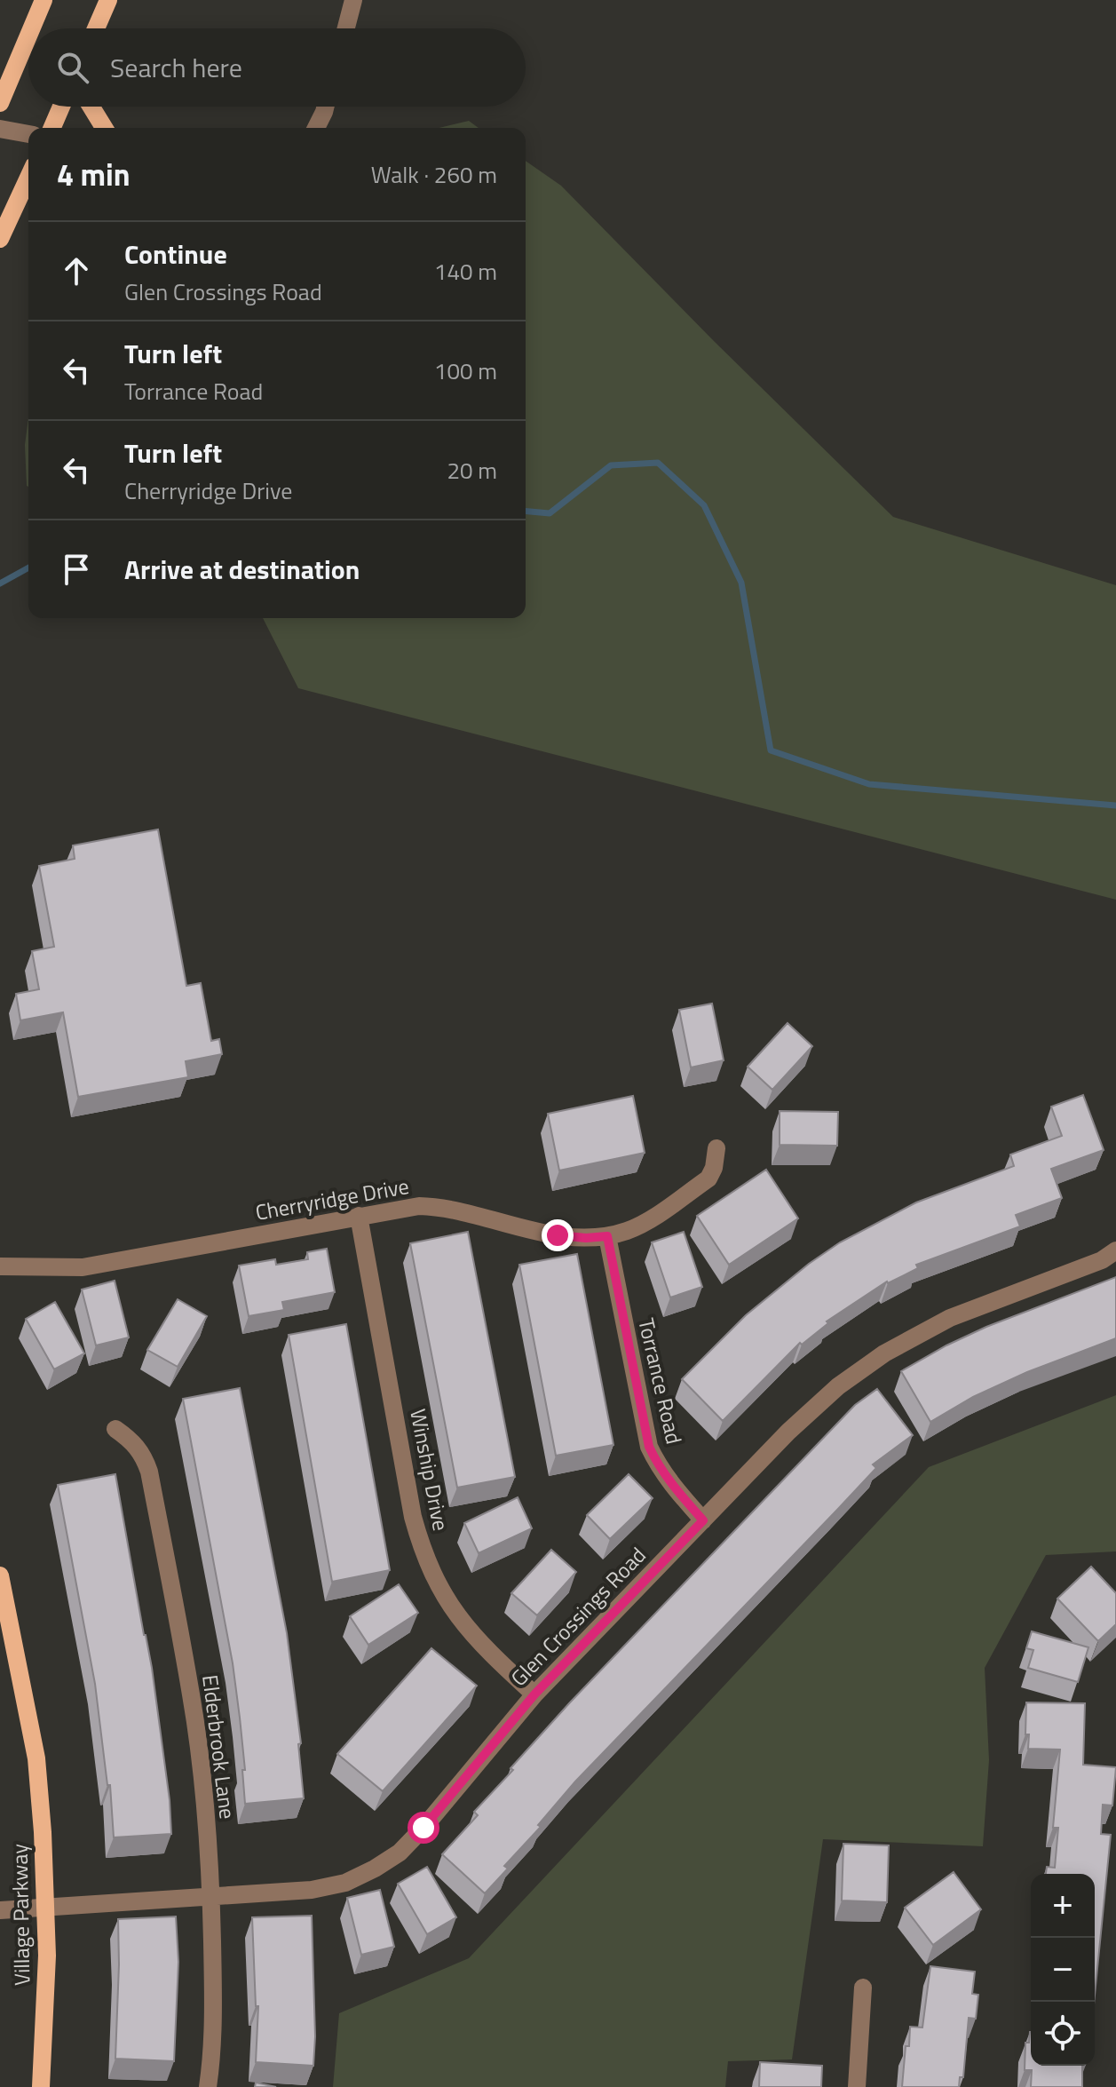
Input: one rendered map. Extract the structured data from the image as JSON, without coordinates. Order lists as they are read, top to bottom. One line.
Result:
{"streets":{"main road":["Village Parkway"],"street":["Cherryridge Drive","Torrance Road","Winship Drive","Glen Crossings Road","Elderbrook Lane"]},"crossings":[["Cherryridge Drive","Torrance Road"],["Cherryridge Drive","Winship Drive"],["Torrance Road","Glen Crossings Road"],["Winship Drive","Glen Crossings Road"],["Glen Crossings Road","Elderbrook Lane"],["Glen Crossings Road","Village Parkway"]],"page":{"search":"Search here","heading":["4 min","Walk · 260 m"],"list":[["Continue","Glen Crossings Road","140 m"],["Turn left","Torrance Road","100 m"],["Turn left","Cherryridge Drive","20 m"],"Arrive at destination"],"map_buttons":["+","−"]}}
